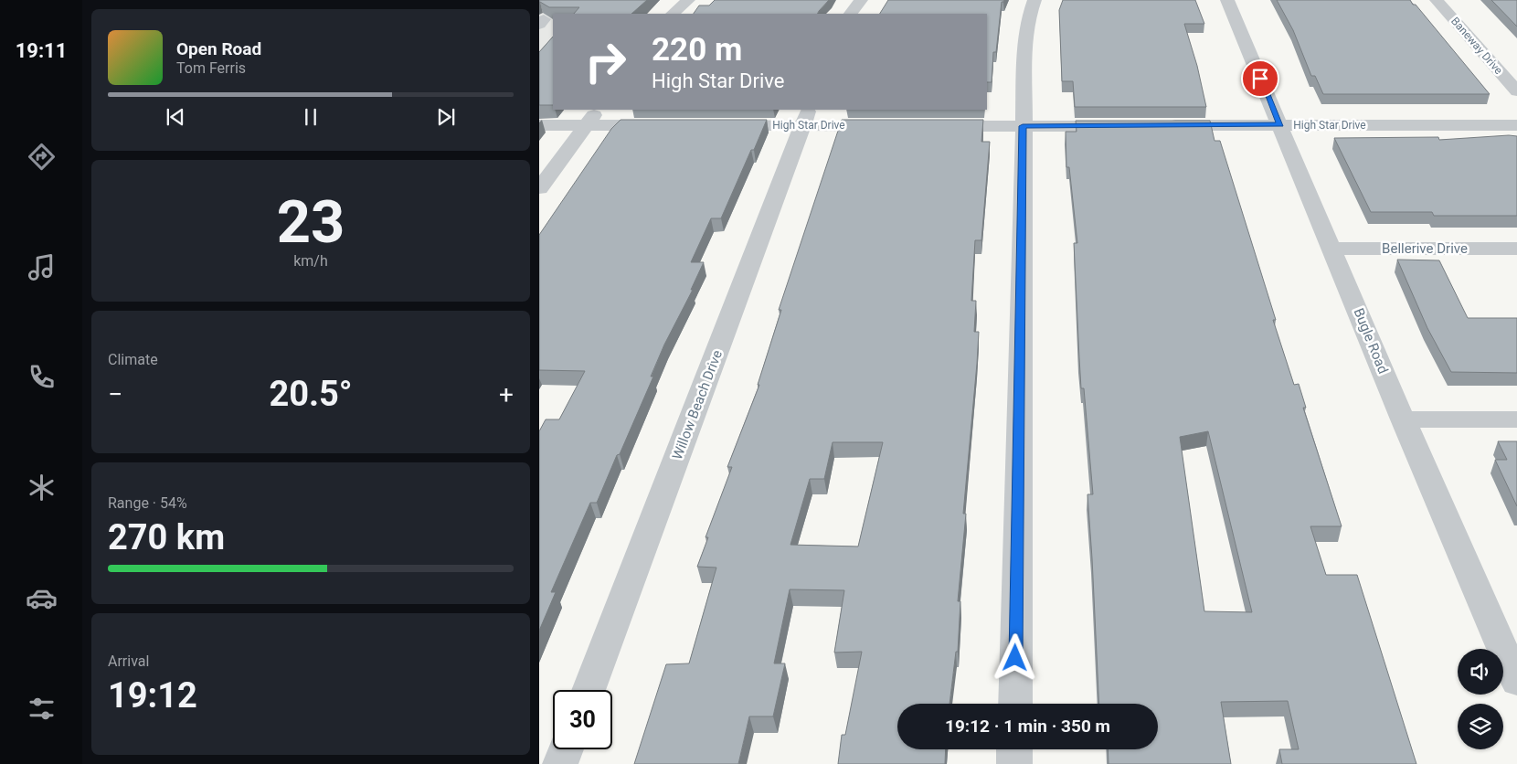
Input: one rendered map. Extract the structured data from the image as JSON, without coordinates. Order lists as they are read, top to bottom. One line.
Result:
{"streets":{"street":["Baneway Drive","High Star Drive","Bellerive Drive","Bugle Road","Willow Beach Drive"]},"crossings":[["High Star Drive","Bugle Road"],["High Star Drive","Willow Beach Drive"],["Bellerive Drive","Bugle Road"]],"page":{"tabs":"19:11","turn":["220 m","High Star Drive"],"song":["Open Road","Tom Ferris"],"tile":[["23","km/h"],"Climate",["Range · 54%","270 km"],["Arrival","19:12"]],"heat":["−","20.5°","+"],"limit":"30","trip":"19:12 · 1 min · 350 m"}}
